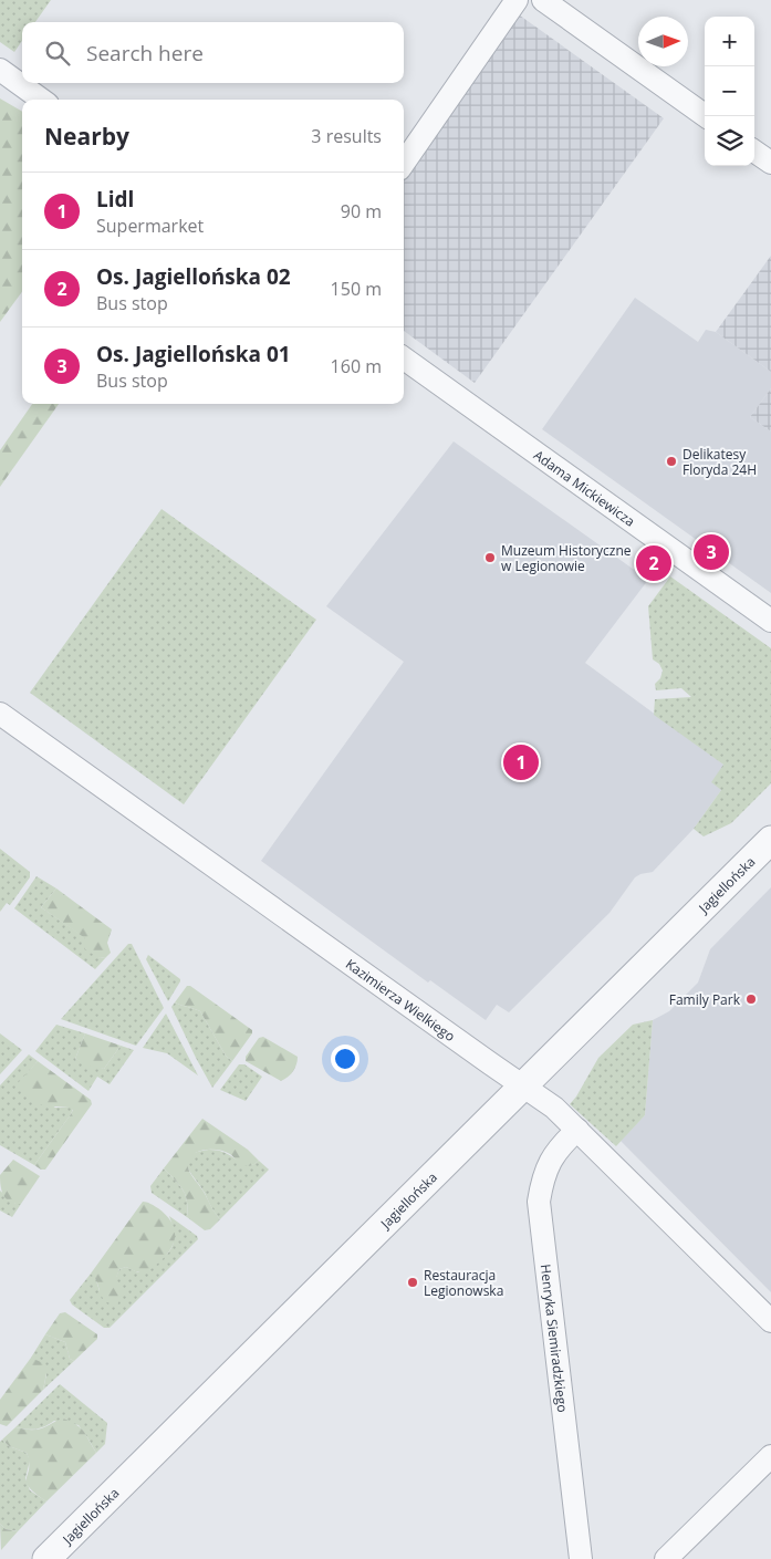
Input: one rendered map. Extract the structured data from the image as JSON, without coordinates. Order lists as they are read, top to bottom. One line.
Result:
{"streets":{"street":["Adama Mickiewicza","Jagiellońska","Kazimierza Wielkiego","Henryka Siemiradzkiego"]},"crossings":[["Jagiellońska","Kazimierza Wielkiego"],["Kazimierza Wielkiego","Henryka Siemiradzkiego"]],"places":["Delikatesy Floryda 24H","Muzeum Historyczne w Legionowie","Family Park","Restauracja Legionowska"],"north":"right","page":{"map_buttons":["+","−"],"search":"Search here","heading":["Nearby","3 results"],"list":[{"mark":"1","name":"Lidl","note":"Supermarket","value":"90 m"},{"mark":"2","name":"Os. Jagiellońska 02","note":"Bus stop","value":"150 m"},{"mark":"3","name":"Os. Jagiellońska 01","note":"Bus stop","value":"160 m"}],"pins":["3","2","1"]}}
